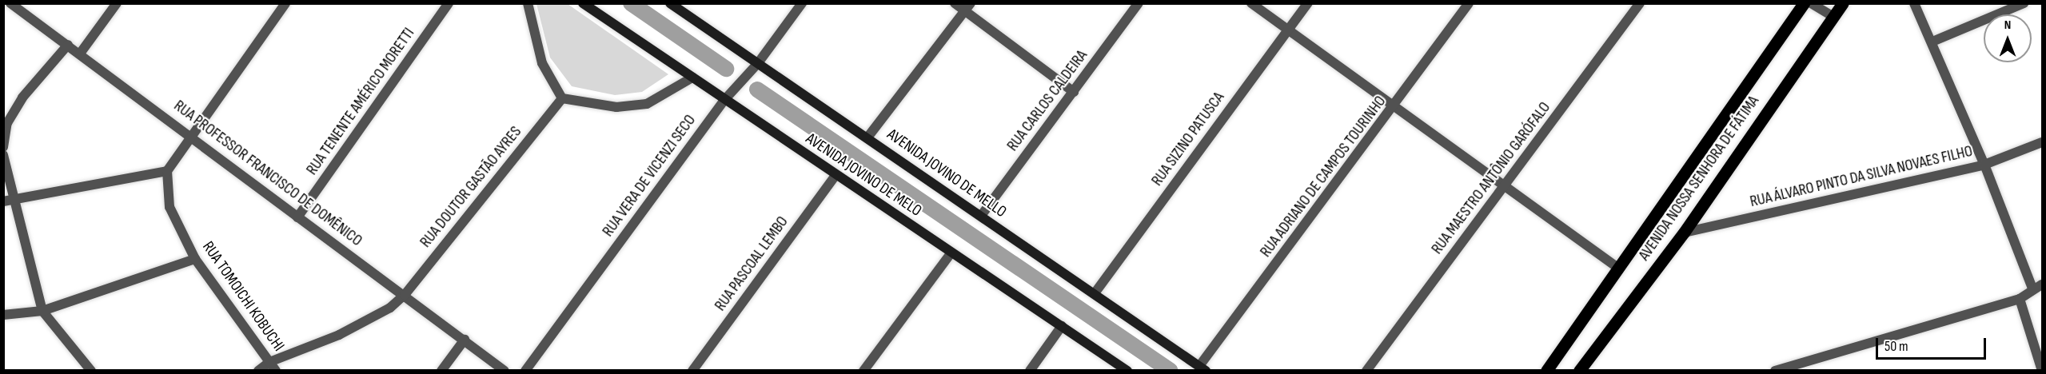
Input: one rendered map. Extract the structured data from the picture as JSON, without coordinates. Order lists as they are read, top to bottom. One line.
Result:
{"streets":{"main road":["AVENIDA JOVINO DE MELLO","AVENIDA JOVINO DE MELO","AVENIDA NOSSA SENHORA DE FÁTIMA"],"street":["RUA CARLOS CALDEIRA","RUA TENENTE AMÉRICO MORETTI","RUA SIZINO PATUSCA","RUA PROFESSOR FRANCISCO DE DOMÊNICO","RUA VERA DE VICENZI SECO","RUA ADRIANO DE CAMPOS TOURINHO","RUA ÁLVARO PINTO DA SILVA NOVAES FILHO","RUA MAESTRO ANTÔNIO GARÓFALO","RUA DOUTOR GASTÃO AYRES","RUA PASCOAL LEMBO","RUA TOMOICHI KOBUCHI"]},"crossings":[["RUA CARLOS CALDEIRA","AVENIDA JOVINO DE MELLO"],["RUA TENENTE AMÉRICO MORETTI","RUA PROFESSOR FRANCISCO DE DOMÊNICO"],["RUA SIZINO PATUSCA","AVENIDA JOVINO DE MELLO"],["RUA PROFESSOR FRANCISCO DE DOMÊNICO","RUA DOUTOR GASTÃO AYRES"],["AVENIDA JOVINO DE MELLO","RUA VERA DE VICENZI SECO"],["AVENIDA JOVINO DE MELLO","RUA ADRIANO DE CAMPOS TOURINHO"],["AVENIDA JOVINO DE MELO","RUA VERA DE VICENZI SECO"],["AVENIDA JOVINO DE MELO","RUA PASCOAL LEMBO"],["RUA ÁLVARO PINTO DA SILVA NOVAES FILHO","AVENIDA NOSSA SENHORA DE FÁTIMA"],["RUA DOUTOR GASTÃO AYRES","RUA TOMOICHI KOBUCHI"]],"scale_bar":"50 m","north":"top"}
